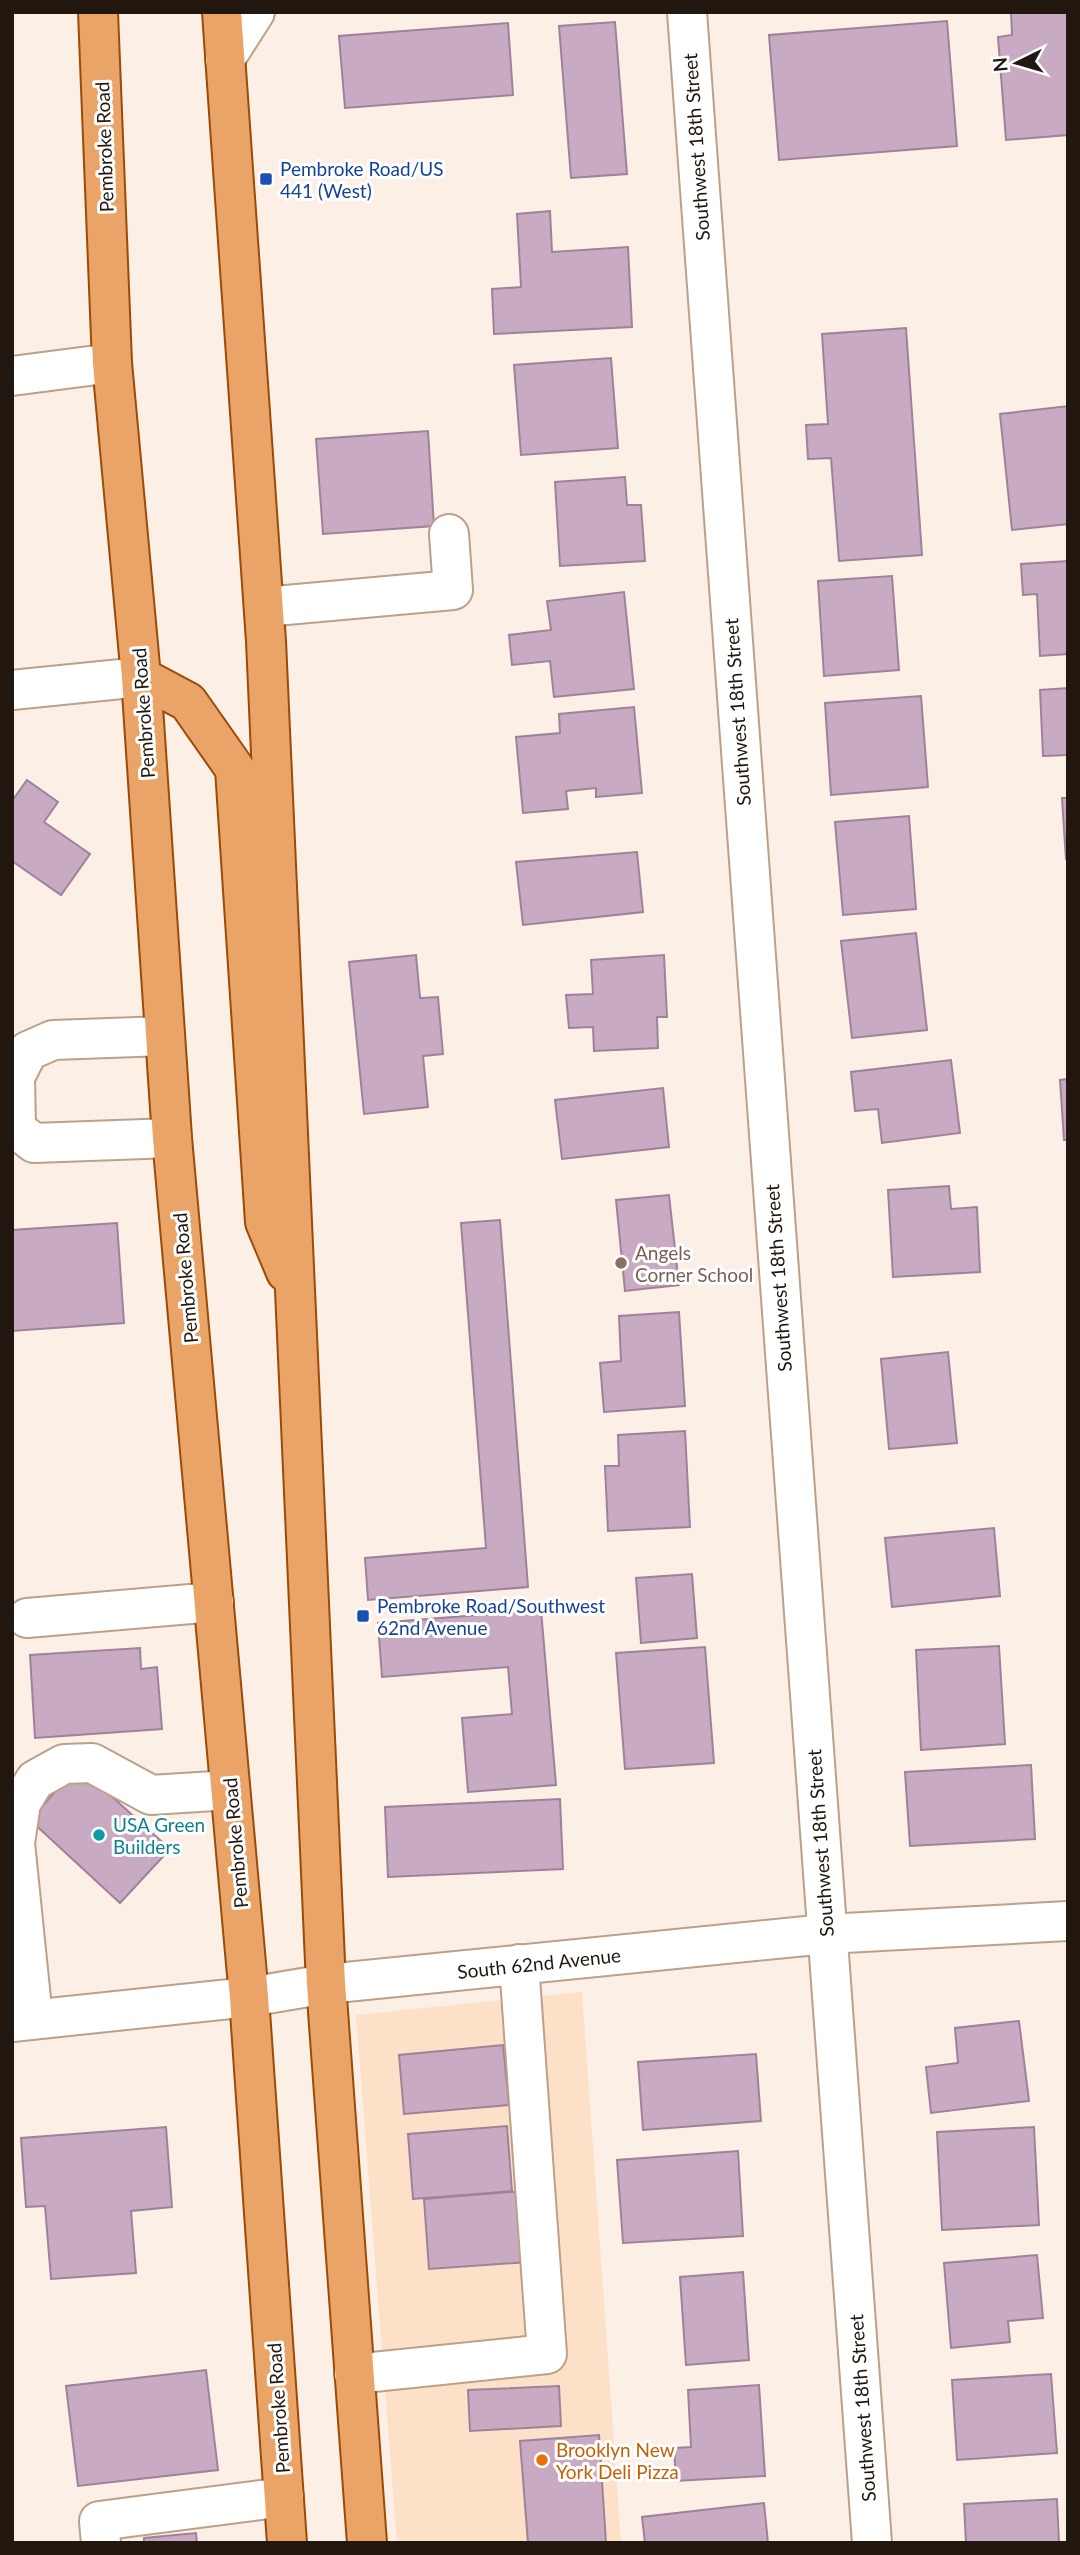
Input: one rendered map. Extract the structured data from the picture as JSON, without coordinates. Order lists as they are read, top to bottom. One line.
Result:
{"streets":{"main road":["Pembroke Road"],"street":["Southwest 18th Street","South 62nd Avenue"]},"crossings":[["Pembroke Road","South 62nd Avenue"],["Southwest 18th Street","South 62nd Avenue"]],"places":{"transit":["Pembroke Road/US 441 (West)","Pembroke Road/Southwest 62nd Avenue"],"other":["Angels Corner School","USA Green Builders","Brooklyn New York Deli Pizza"]},"north":"left"}
